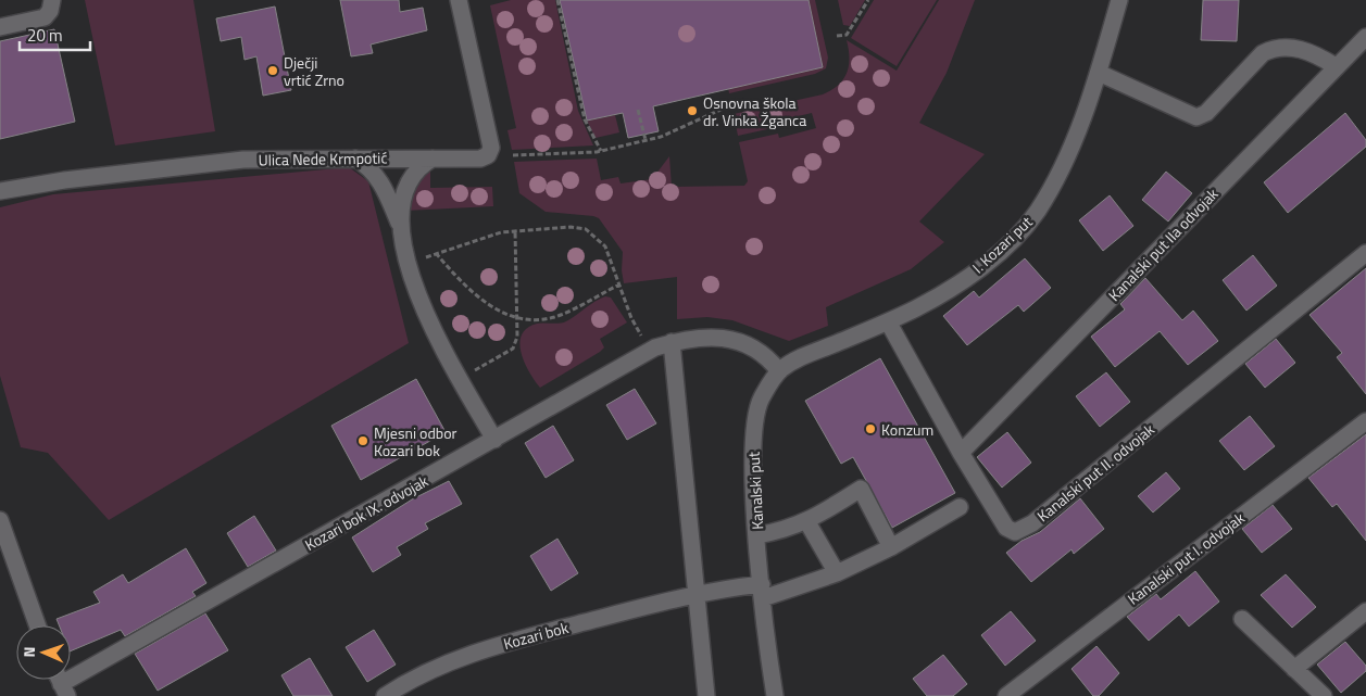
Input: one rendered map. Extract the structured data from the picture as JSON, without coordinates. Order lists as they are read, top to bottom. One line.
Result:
{"streets":{"street":["Ulica Nede Krmpotić","I. Kozari put","Kanalski put IIa odvojak","Kanalski put II. odvojak","Kanalski put","Kozari bok IX. odvojak","Kanalski put I. odvojak","Kozari bok"]},"crossings":[["I. Kozari put","Kanalski put II. odvojak"],["I. Kozari put","Kanalski put"],["Kanalski put IIa odvojak","Kanalski put II. odvojak"],["Kanalski put","Kozari bok IX. odvojak"],["Kanalski put","Kozari bok"]],"places":["Dječji vrtić Zrno","Osnovna škola dr. Vinka Žganca","Konzum","Mjesni odbor Kozari bok"],"scale_bar":"20 m","north":"left"}
